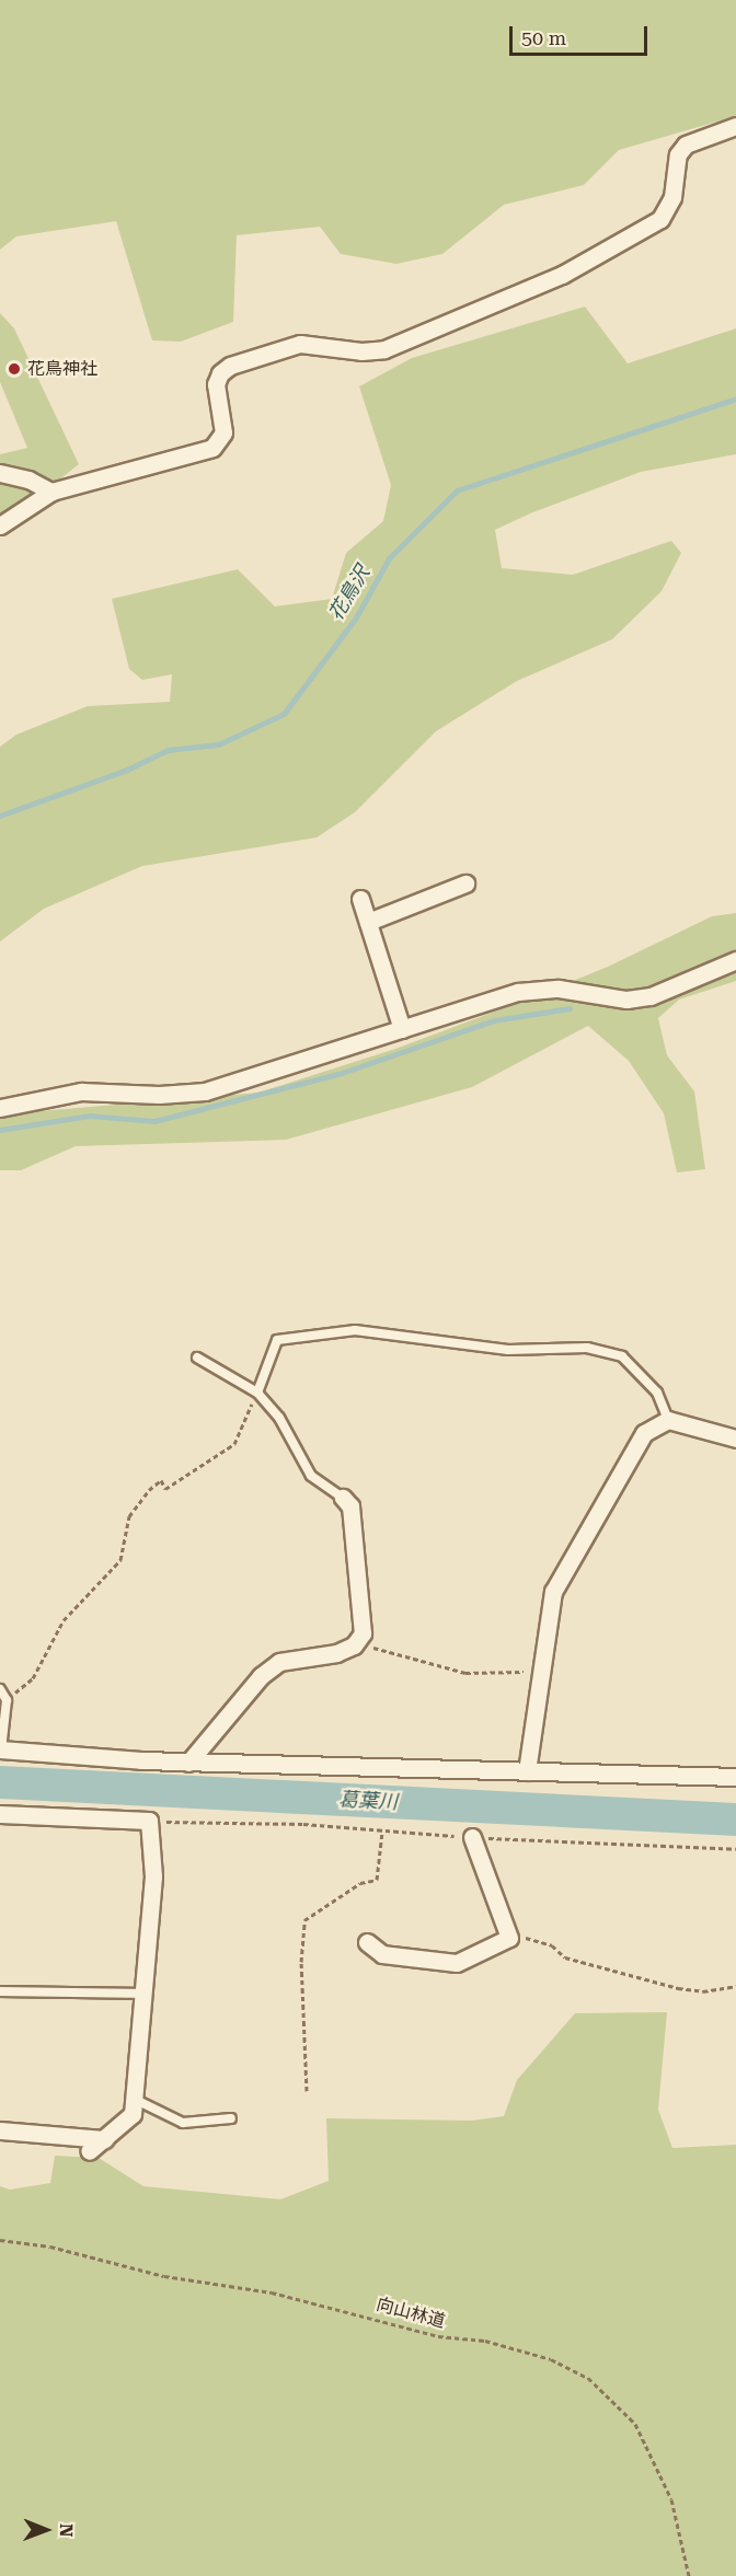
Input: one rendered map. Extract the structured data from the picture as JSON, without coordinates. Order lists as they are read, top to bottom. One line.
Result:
{"streets":{"path":["向山林道"]},"water":["花鳥沢","葛葉川"],"places":["花鳥神社"],"scale_bar":"50 m","north":"right"}
